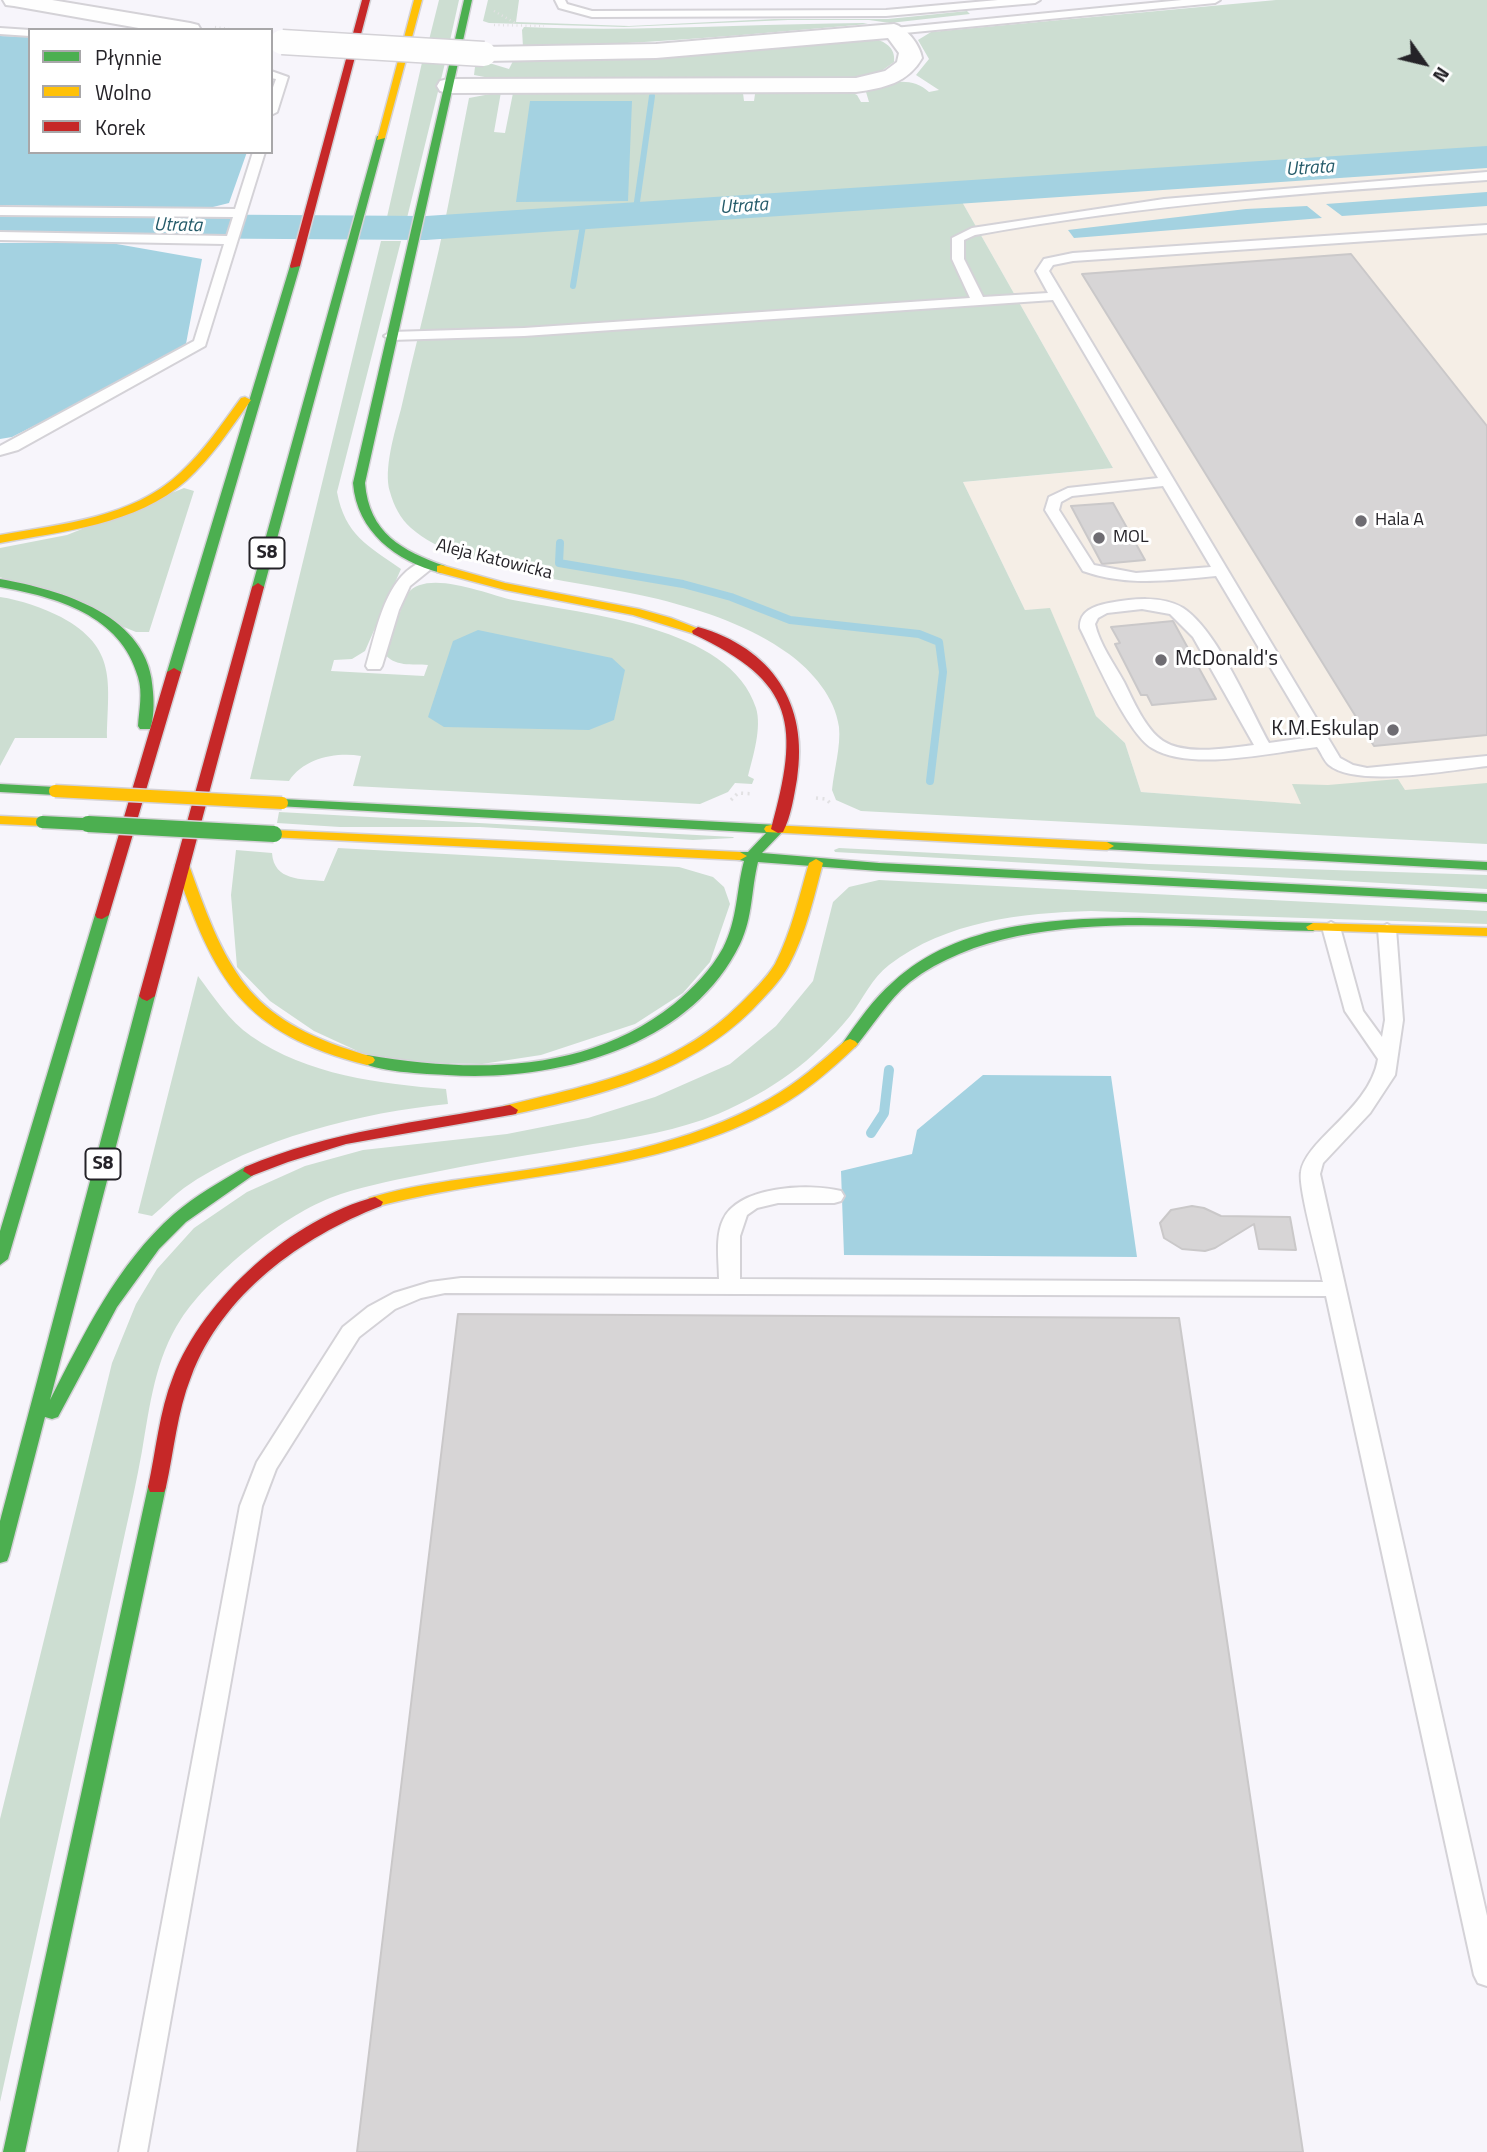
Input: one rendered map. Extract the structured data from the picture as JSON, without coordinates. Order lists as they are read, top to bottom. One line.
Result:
{"streets":{"main road":["S8","Aleja Katowicka"]},"water":["Utrata"],"places":["Hala A","MOL","McDonald's","K.M.Eskulap"],"legend":["Płynnie","Wolno","Korek"],"north":"bottom right"}
